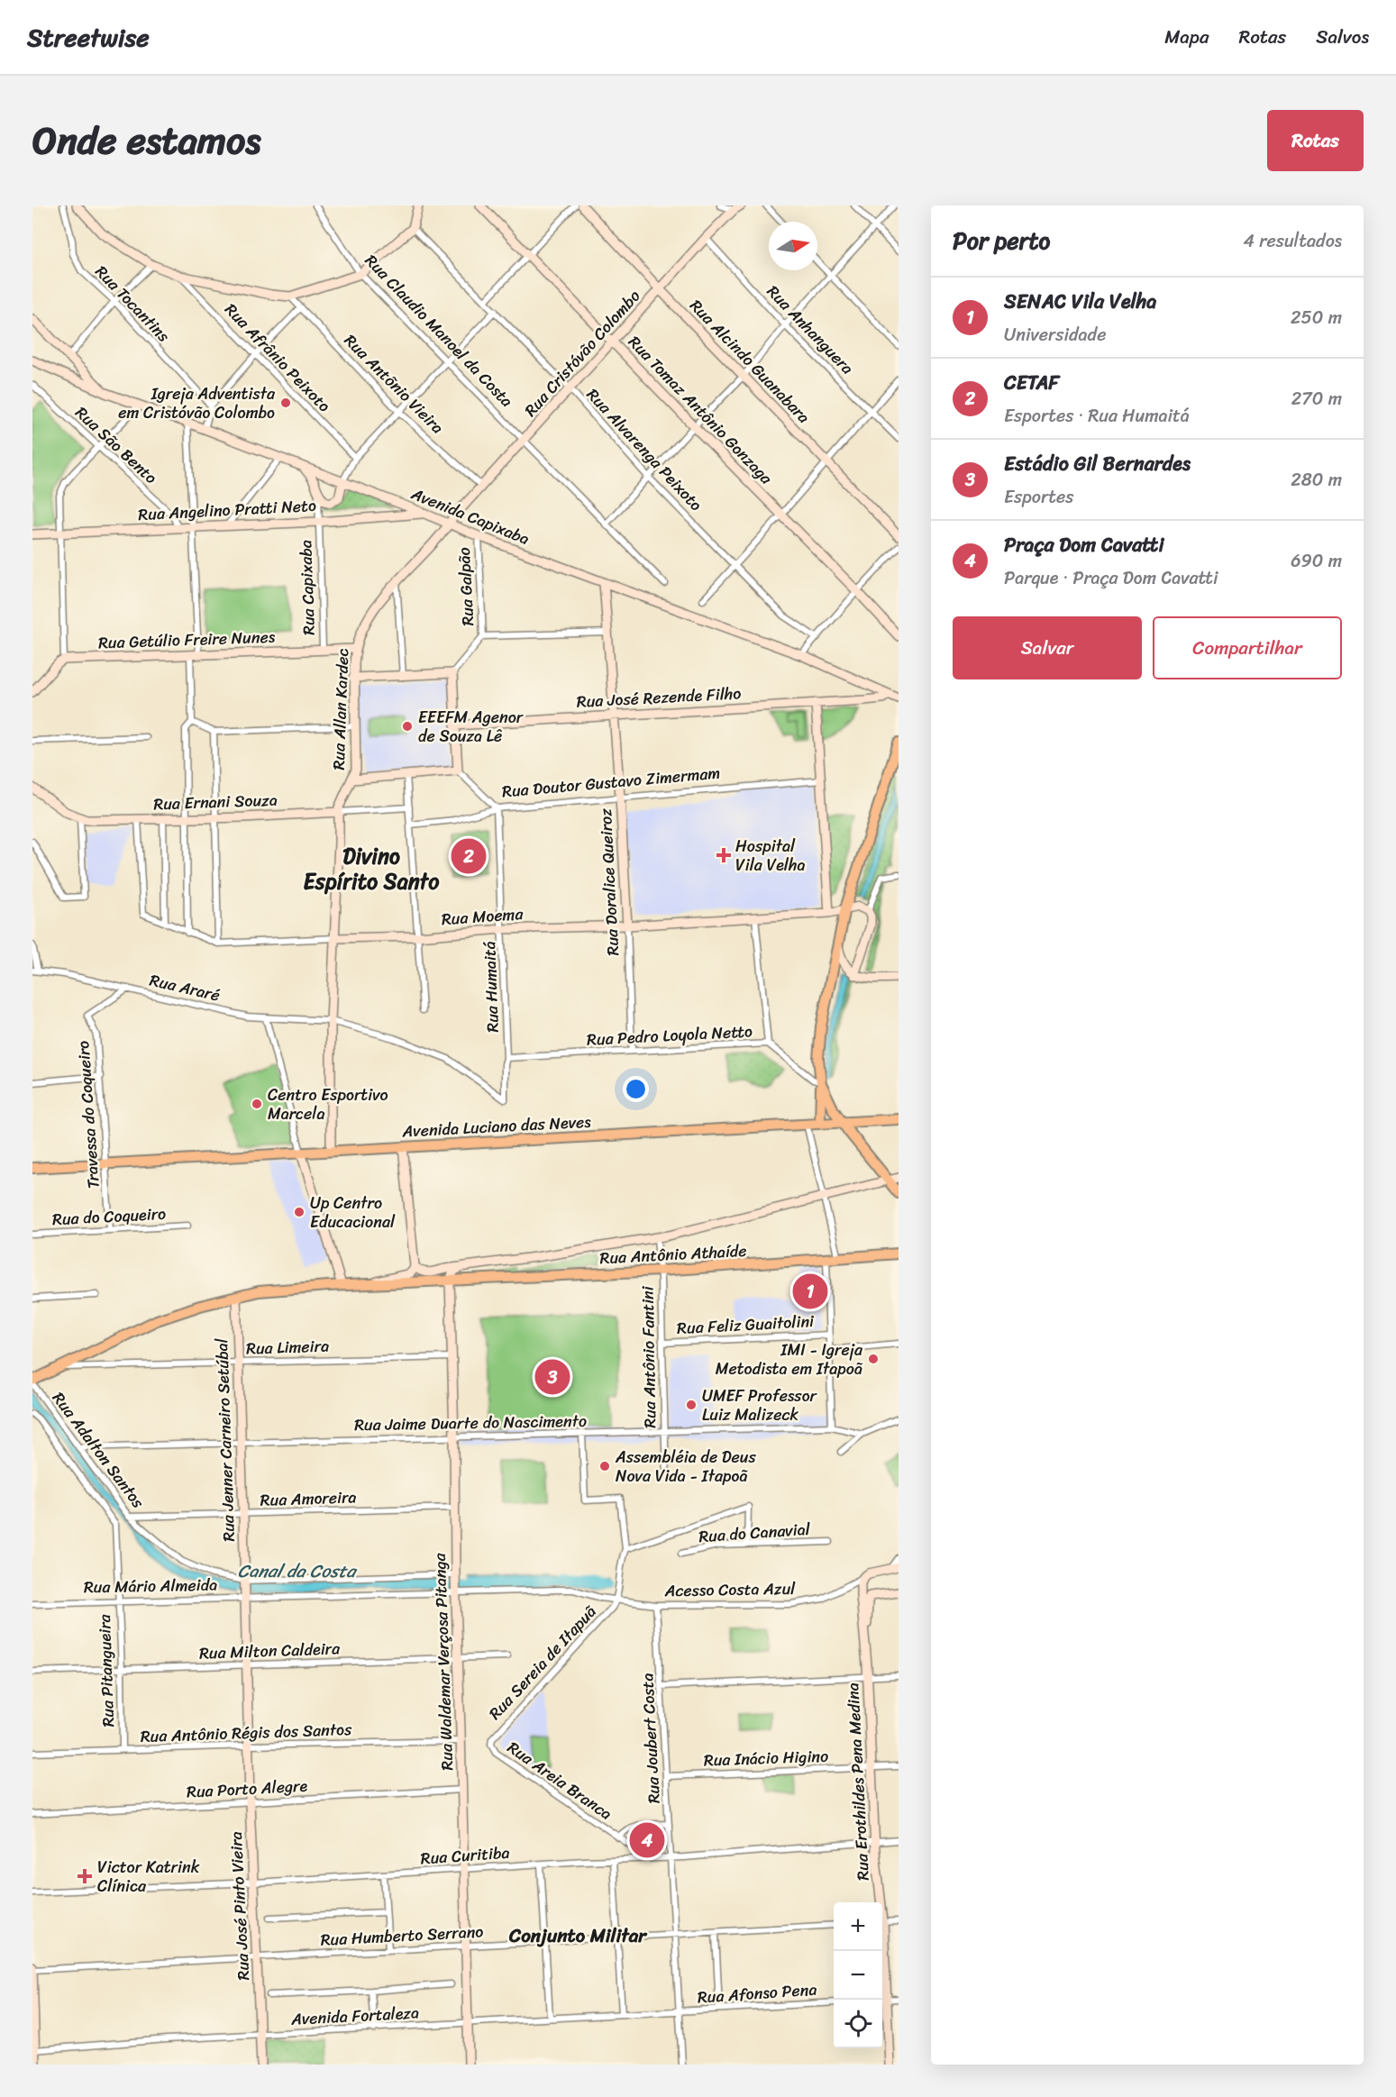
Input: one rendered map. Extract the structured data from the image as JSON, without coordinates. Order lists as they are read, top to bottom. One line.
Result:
{"streets":{"main road":["Avenida Luciano das Neves","Rua Antônio Athaíde"],"street":["Rua Tocantins","Rua Anhanguera","Rua Claudio Manoel da Costa","Rua Cristóvão Colombo","Rua Afrânio Peixoto","Rua Alcindo Guanabara","Rua Antõnio Vieira","Rua Tomaz Antônio Gonzaga","Rua São Bento","Rua Alvarenga Peixoto","Rua Angelino Pratti Neto","Avenida Capixaba","Rua Galpão","Rua Capixaba","Rua Getúlio Freire Nunes","Rua José Rezende Filho","Rua Allan Kardec","Rua Doutor Gustavo Zimermam","Rua Ernani Souza","Rua Doralice Queiroz","Rua Moema","Rua Humaitá","Rua Araré","Rua Pedro Loyola Netto","Travessa do Coqueiro","Rua do Coqueiro","Rua Feliz Guaitolini","Rua Limeira","Rua Antônio Fantini","Rua Jaime Duarte do Nascimento","Rua Jenner Carneiro Setúbal","Rua Adalton Santos","Rua Amoreira","Rua do Canavial","Rua Mário Almeida","Acesso Costa Azul","Rua Milton Caldeira","Rua Waldemar Verçosa Pitanga","Rua Sereia de Itapuã","Rua Pitangueira","Rua Antônio Régis dos Santos","Rua Joubert Costa","Rua Inácio Higino","Rua Areia Branca","Rua Erothildes Pena Medina","Rua Porto Alegre","Rua Curitiba","Rua José Pinto Vieira","Rua Humberto Serrano","Rua Afonso Pena","Avenida Fortaleza"]},"crossings":[["Rua Anhanguera","Rua Cristóvão Colombo"],["Rua Claudio Manoel da Costa","Rua Cristóvão Colombo"],["Rua Cristóvão Colombo","Rua Alcindo Guanabara"],["Rua Cristóvão Colombo","Rua Antõnio Vieira"],["Rua Cristóvão Colombo","Rua Tomaz Antônio Gonzaga"],["Rua Cristóvão Colombo","Rua Alvarenga Peixoto"],["Rua Cristóvão Colombo","Avenida Capixaba"],["Rua Cristóvão Colombo","Rua Allan Kardec"],["Rua São Bento","Rua Angelino Pratti Neto"],["Rua Angelino Pratti Neto","Avenida Capixaba"],["Rua Angelino Pratti Neto","Rua Capixaba"],["Avenida Capixaba","Rua Galpão"],["Avenida Capixaba","Rua José Rezende Filho"],["Avenida Capixaba","Rua Allan Kardec"],["Avenida Capixaba","Rua Doralice Queiroz"],["Rua Capixaba","Rua Getúlio Freire Nunes"],["Rua Getúlio Freire Nunes","Rua Allan Kardec"],["Rua José Rezende Filho","Rua Doralice Queiroz"],["Rua Allan Kardec","Rua Ernani Souza"],["Rua Allan Kardec","Rua Moema"],["Rua Allan Kardec","Rua Araré"],["Rua Allan Kardec","Avenida Luciano das Neves"],["Rua Doutor Gustavo Zimermam","Rua Doralice Queiroz"],["Rua Doutor Gustavo Zimermam","Rua Humaitá"],["Rua Ernani Souza","Rua Moema"],["Rua Doralice Queiroz","Rua Moema"],["Rua Doralice Queiroz","Rua Pedro Loyola Netto"],["Rua Moema","Rua Humaitá"],["Rua Humaitá","Rua Araré"],["Rua Humaitá","Rua Pedro Loyola Netto"],["Rua Araré","Travessa do Coqueiro"],["Travessa do Coqueiro","Avenida Luciano das Neves"],["Travessa do Coqueiro","Rua do Coqueiro"],["Rua Antônio Athaíde","Rua Limeira"],["Rua Antônio Athaíde","Rua Antônio Fantini"],["Rua Antônio Athaíde","Rua Jenner Carneiro Setúbal"],["Rua Antônio Athaíde","Rua Adalton Santos"],["Rua Antônio Athaíde","Rua Waldemar Verçosa Pitanga"],["Rua Feliz Guaitolini","Rua Antônio Fantini"],["Rua Limeira","Rua Jenner Carneiro Setúbal"],["Rua Limeira","Rua Waldemar Verçosa Pitanga"],["Rua Antônio Fantini","Rua Jaime Duarte do Nascimento"],["Rua Jaime Duarte do Nascimento","Rua Jenner Carneiro Setúbal"],["Rua Jaime Duarte do Nascimento","Rua Adalton Santos"],["Rua Jaime Duarte do Nascimento","Rua Waldemar Verçosa Pitanga"],["Rua Jenner Carneiro Setúbal","Rua Adalton Santos"],["Rua Jenner Carneiro Setúbal","Rua Amoreira"],["Rua Jenner Carneiro Setúbal","Rua Mário Almeida"],["Rua Jenner Carneiro Setúbal","Rua Milton Caldeira"],["Rua Jenner Carneiro Setúbal","Rua Antônio Régis dos Santos"],["Rua Jenner Carneiro Setúbal","Rua José Pinto Vieira"],["Rua Adalton Santos","Rua Amoreira"],["Rua Adalton Santos","Rua Waldemar Verçosa Pitanga"],["Rua Adalton Santos","Rua Pitangueira"],["Rua Amoreira","Rua Waldemar Verçosa Pitanga"],["Rua Mário Almeida","Acesso Costa Azul"],["Rua Mário Almeida","Rua Waldemar Verçosa Pitanga"],["Rua Mário Almeida","Rua Sereia de Itapuã"],["Rua Mário Almeida","Rua Pitangueira"],["Rua Mário Almeida","Rua Joubert Costa"],["Acesso Costa Azul","Rua Joubert Costa"],["Acesso Costa Azul","Rua Erothildes Pena Medina"],["Rua Milton Caldeira","Rua Waldemar Verçosa Pitanga"],["Rua Milton Caldeira","Rua Pitangueira"],["Rua Waldemar Verçosa Pitanga","Rua Antônio Régis dos Santos"],["Rua Waldemar Verçosa Pitanga","Rua Porto Alegre"],["Rua Waldemar Verçosa Pitanga","Rua Curitiba"],["Rua Waldemar Verçosa Pitanga","Rua Humberto Serrano"],["Rua Waldemar Verçosa Pitanga","Avenida Fortaleza"],["Rua Sereia de Itapuã","Rua Areia Branca"],["Rua Pitangueira","Rua Antônio Régis dos Santos"],["Rua Antônio Régis dos Santos","Rua José Pinto Vieira"],["Rua Joubert Costa","Rua Inácio Higino"],["Rua Joubert Costa","Rua Curitiba"],["Rua Joubert Costa","Rua Humberto Serrano"],["Rua Joubert Costa","Rua Afonso Pena"],["Rua Joubert Costa","Avenida Fortaleza"],["Rua Inácio Higino","Rua Erothildes Pena Medina"],["Rua Areia Branca","Rua Curitiba"],["Rua Erothildes Pena Medina","Rua Curitiba"],["Rua Porto Alegre","Rua José Pinto Vieira"],["Rua Curitiba","Rua José Pinto Vieira"],["Rua José Pinto Vieira","Rua Humberto Serrano"],["Rua José Pinto Vieira","Avenida Fortaleza"],["Rua Afonso Pena","Avenida Fortaleza"]],"districts":["Divino Espírito Santo","Conjunto Militar"],"water":["Canal da Costa"],"places":{"other":["Igreja Adventista em Cristóvão Colombo","EEEFM Agenor de Souza Lê","Centro Esportivo Marcela","Up Centro Educacional","IMI - Igreja Metodista em Itapoã","UMEF Professor Luiz Malizeck","Assembléia de Deus Nova Vida - Itapoã"],"health":["Hospital Vila Velha","Victor Katrink Clínica"]},"north":"right","page":{"header":"Streetwise","nav":["Mapa","Rotas","Salvos"],"title":"Onde estamos","buttons":["Rotas",["Salvar","Compartilhar"]],"heading":["Por perto","4 resultados"],"list":[{"mark":"1","name":"SENAC Vila Velha","note":"Universidade","value":"250 m"},{"mark":"2","name":"CETAF","note":"Esportes · Rua Humaitá","value":"270 m"},{"mark":"3","name":"Estádio Gil Bernardes","note":"Esportes","value":"280 m"},{"mark":"4","name":"Praça Dom Cavatti","note":"Parque · Praça Dom Cavatti","value":"690 m"}],"pins":["2","1","3","4"],"map_buttons":["+","−"]}}
